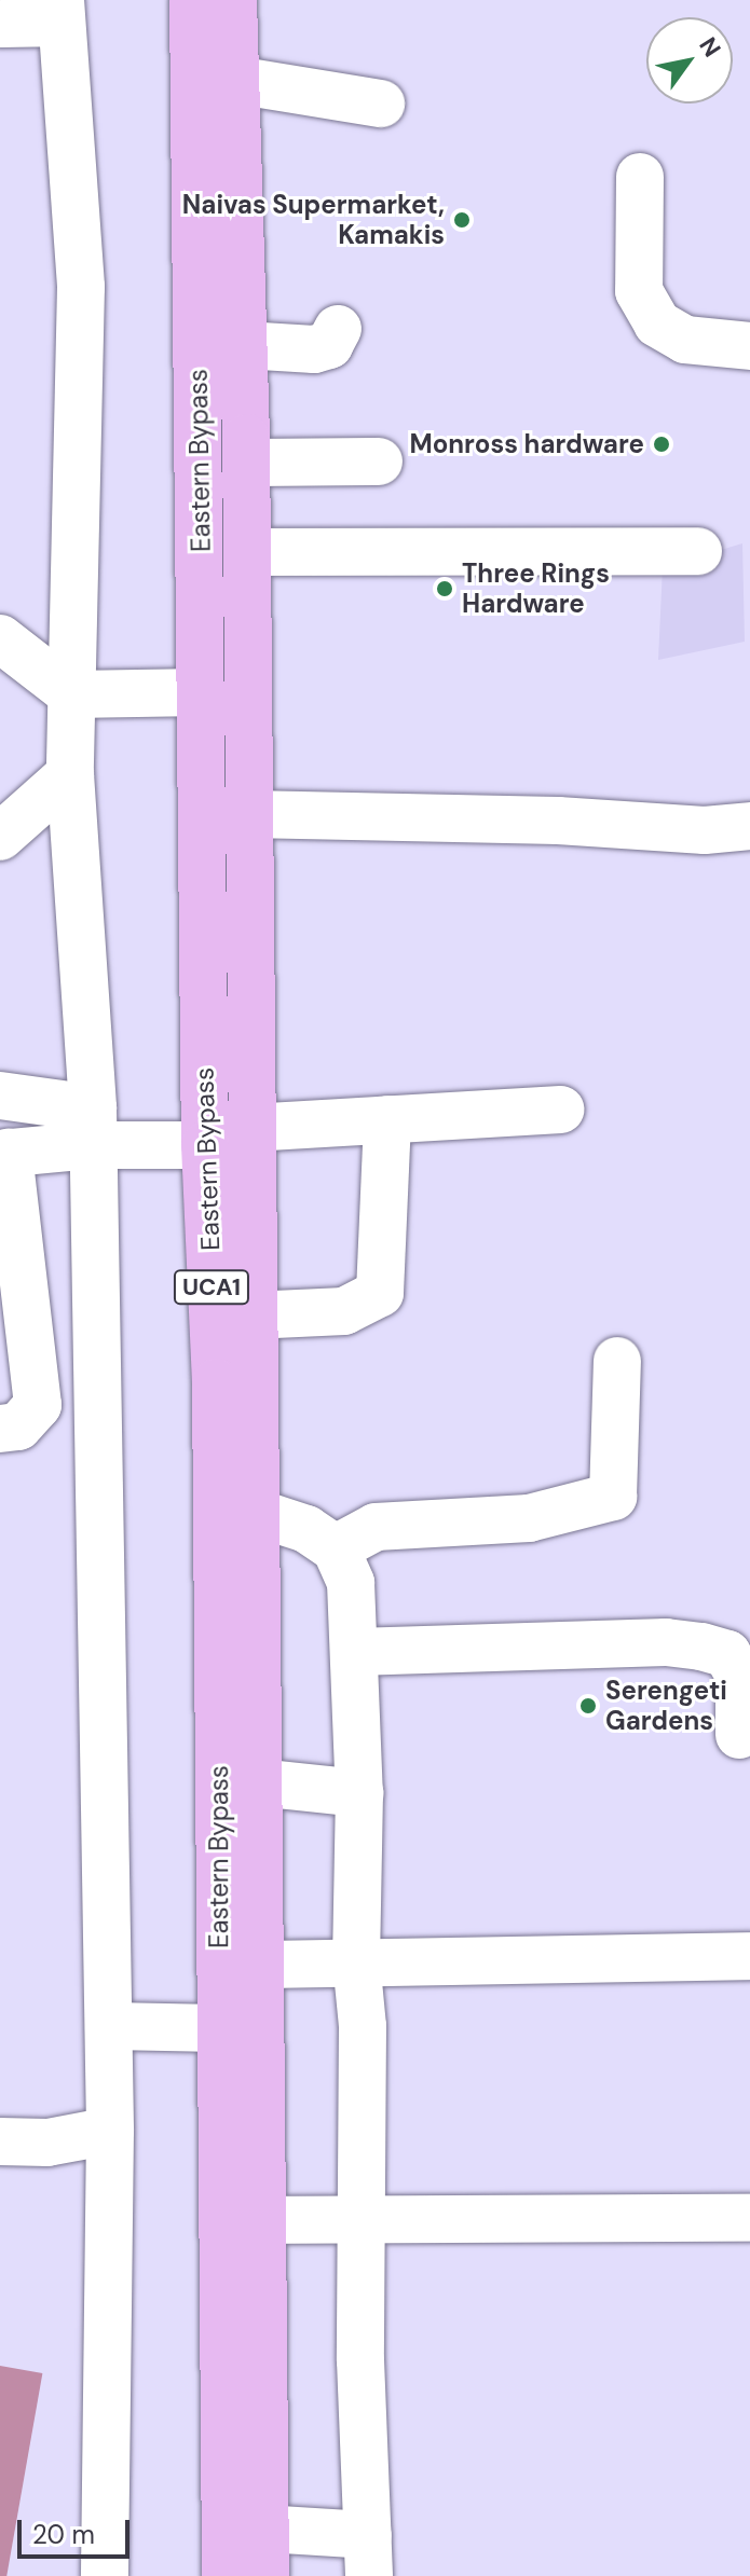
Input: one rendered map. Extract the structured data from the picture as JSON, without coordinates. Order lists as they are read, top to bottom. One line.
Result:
{"streets":{"main road":["Eastern Bypass","UCA1"]},"places":["Naivas Supermarket, Kamakis","Monross hardware","Three Rings Hardware","Serengeti Gardens"],"scale_bar":"20 m","north":"top right"}
